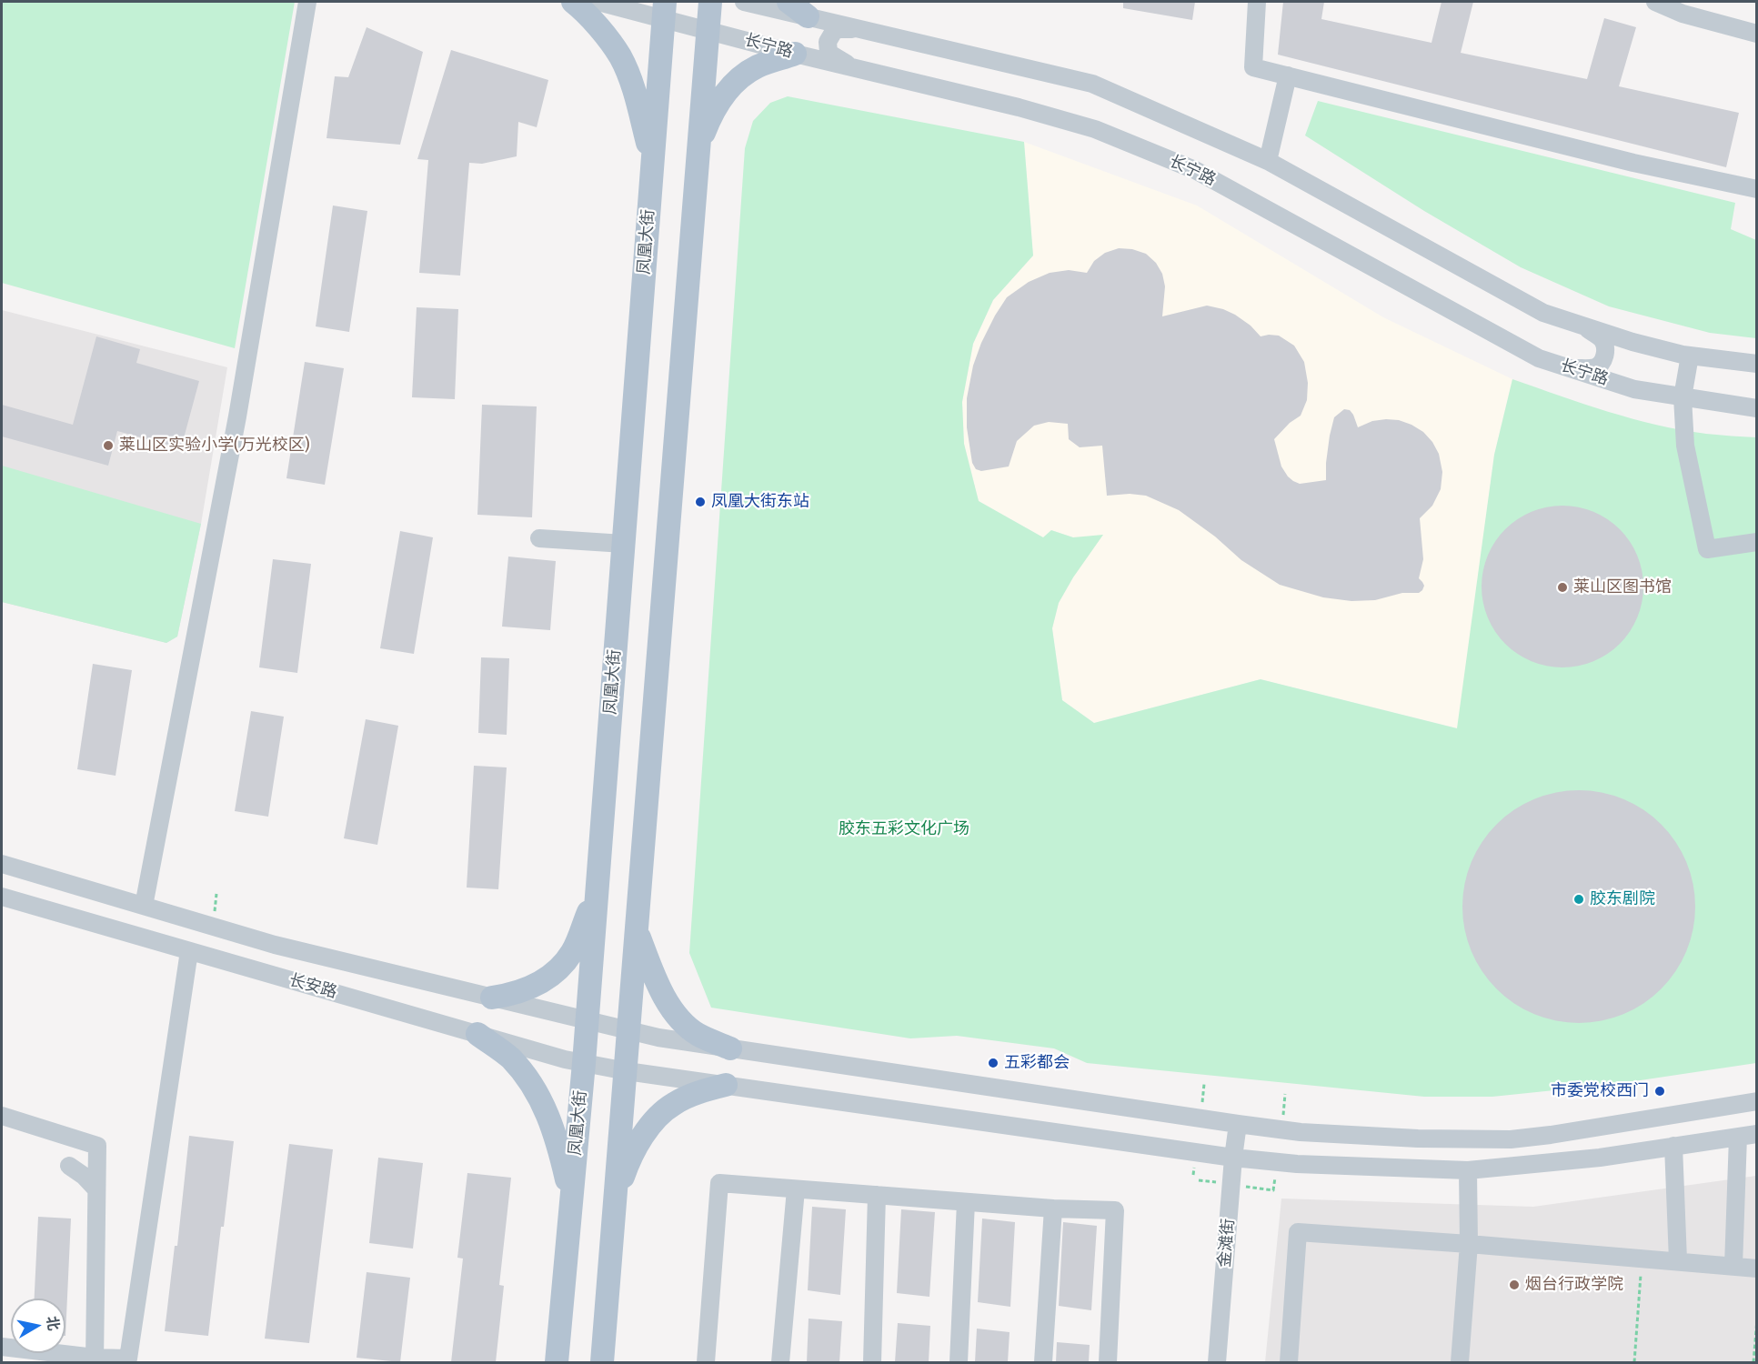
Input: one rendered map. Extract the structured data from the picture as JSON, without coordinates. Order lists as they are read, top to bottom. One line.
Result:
{"streets":{"main road":["凤凰大街"],"street":["长宁路","长安路","金滩街"]},"crossings":[["长宁路","凤凰大街"],["凤凰大街","长安路"],["长安路","金滩街"]],"parks":["胶东五彩文化广场"],"places":["莱山区实验小学(万光校区)","凤凰大街东站","莱山区图书馆","胶东剧院","五彩都会","市委党校西门","烟台行政学院"],"north":"right"}
